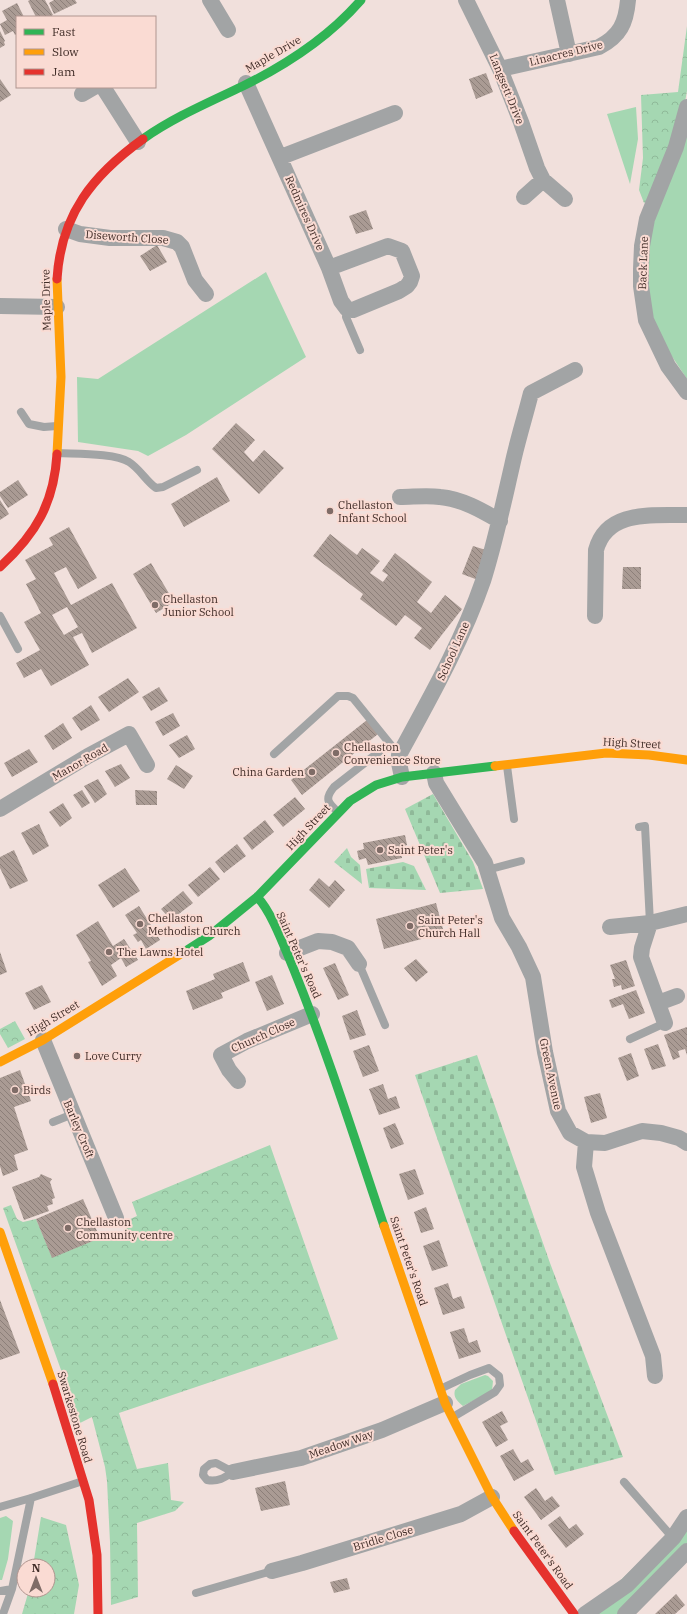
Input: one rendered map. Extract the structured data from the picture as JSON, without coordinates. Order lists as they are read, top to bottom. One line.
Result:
{"streets":{"street":["Linacres Drive","Maple Drive","Langsett Drive","Redmires Drive","Diseworth Close","Back Lane","School Lane","High Street","Manor Road","Saint Peter's Road","Church Close","Green Avenue","Barley Croft","Swarkestone Road","Meadow Way","Bridle Close"]},"crossings":[["Linacres Drive","Langsett Drive"],["Maple Drive","Redmires Drive"],["Maple Drive","Diseworth Close"],["High Street","Saint Peter's Road"],["High Street","Green Avenue"],["High Street","Barley Croft"],["Saint Peter's Road","Church Close"],["Saint Peter's Road","Meadow Way"],["Saint Peter's Road","Bridle Close"]],"places":["Chellaston Infant School","Chellaston Junior School","Chellaston Convenience Store","China Garden","Saint Peter's","Chellaston Methodist Church","Saint Peter's Church Hall","The Lawns Hotel","Love Curry","Birds","Chellaston Community centre"],"legend":["Fast","Slow","Jam"],"north":"top"}
